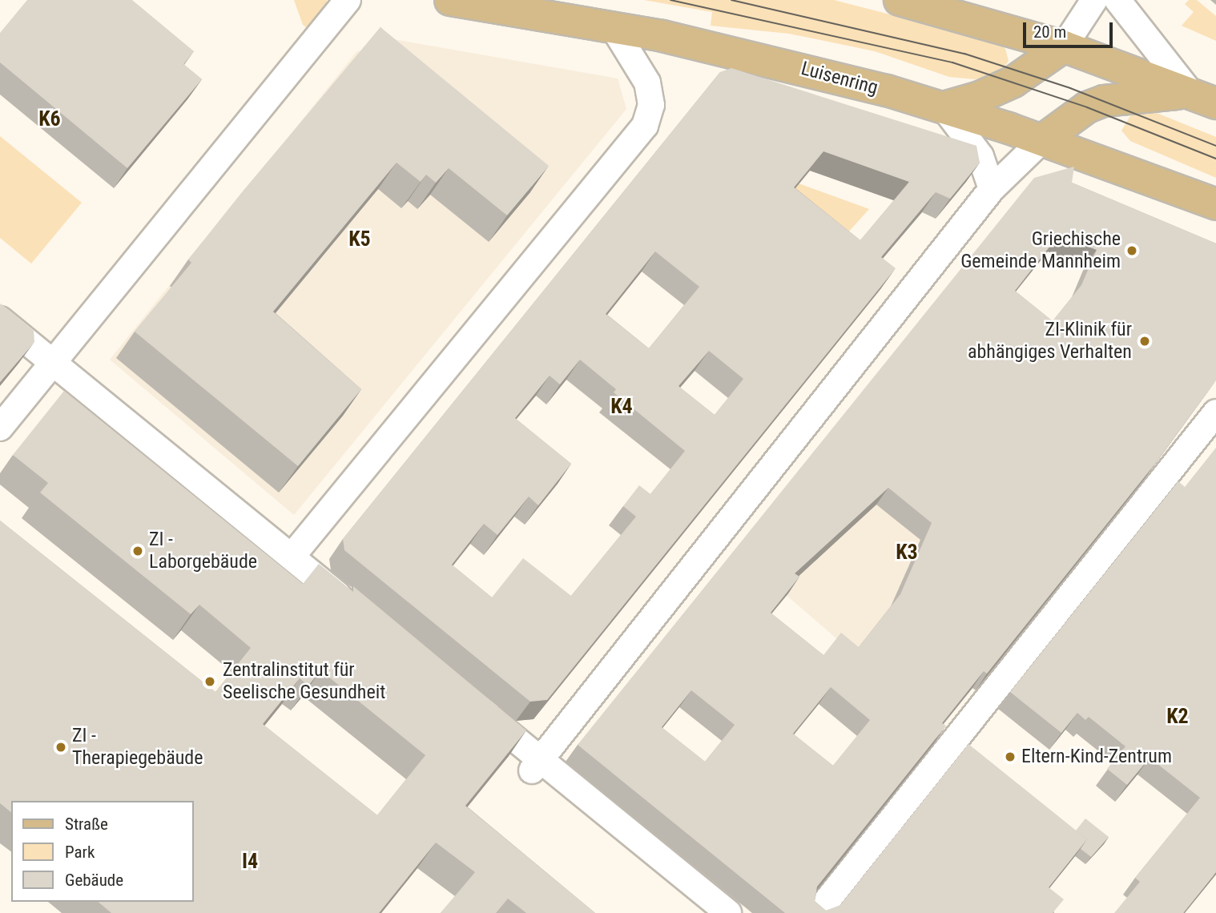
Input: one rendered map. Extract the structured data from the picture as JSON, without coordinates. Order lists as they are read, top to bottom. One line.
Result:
{"streets":{"main road":["Luisenring"]},"districts":["K6","K5","K4","K3","K2","I4"],"places":["Griechische Gemeinde Mannheim","ZI-Klinik für abhängiges Verhalten","ZI - Laborgebäude","Zentralinstitut für Seelische Gesundheit","ZI - Therapiegebäude","Eltern-Kind-Zentrum"],"legend":["Straße","Park","Gebäude"],"scale_bar":"20 m"}
